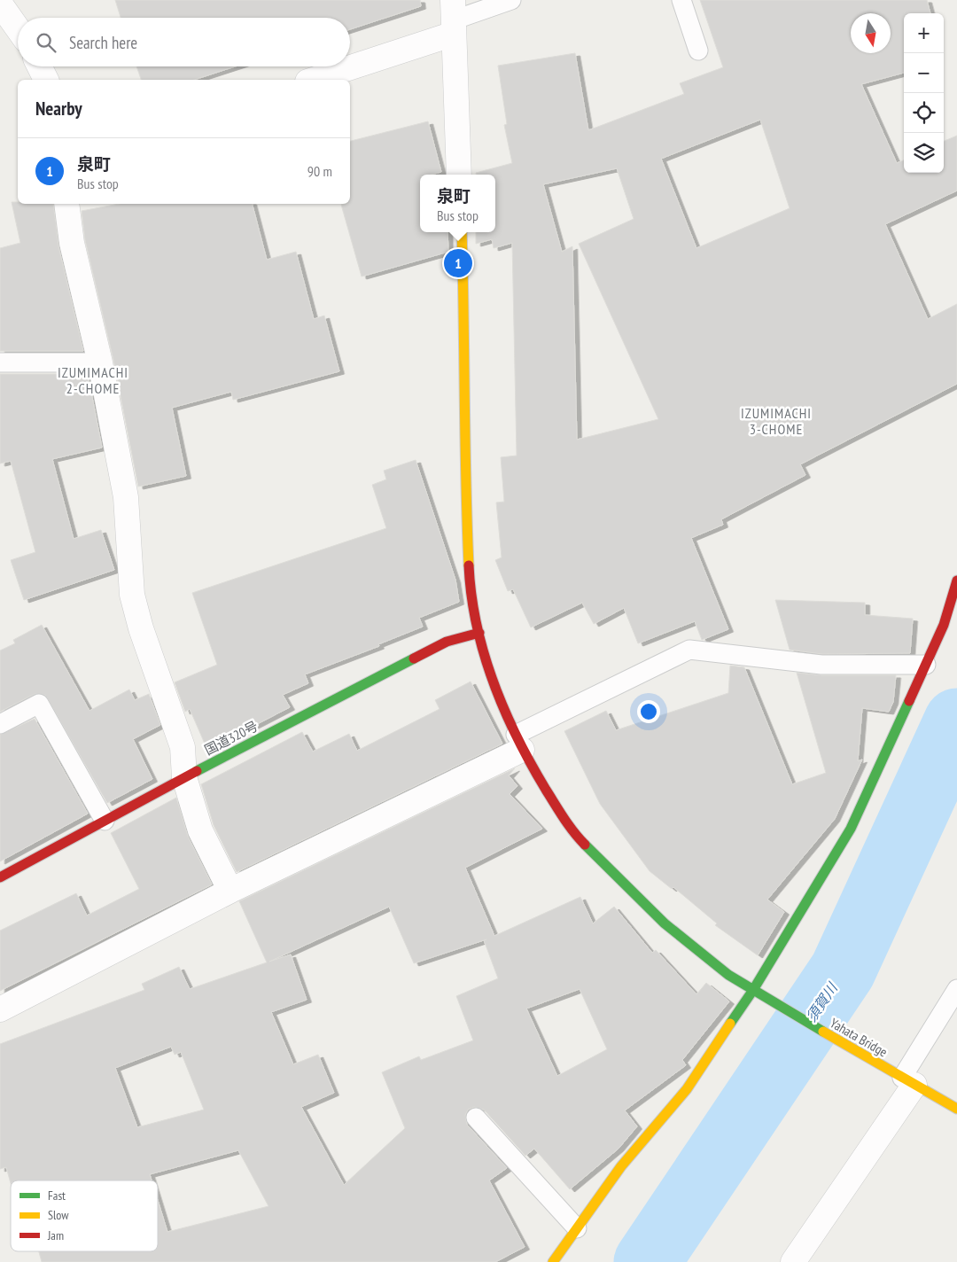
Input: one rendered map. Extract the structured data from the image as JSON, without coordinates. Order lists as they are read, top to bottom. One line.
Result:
{"streets":{"street":["国道320号","Yahata Bridge"]},"crossings":[["国道320号","Yahata Bridge"]],"districts":["IZUMIMACHI 2-CHOME","IZUMIMACHI 3-CHOME"],"water":["須賀川"],"legend":["Fast","Slow","Jam"],"north":"bottom","page":{"map_buttons":["+","−"],"search":"Search here","heading":"Nearby","list":[{"mark":"1","name":"泉町","note":"Bus stop","value":"90 m"}],"popup":["泉町","Bus stop"],"pins":"1"}}
